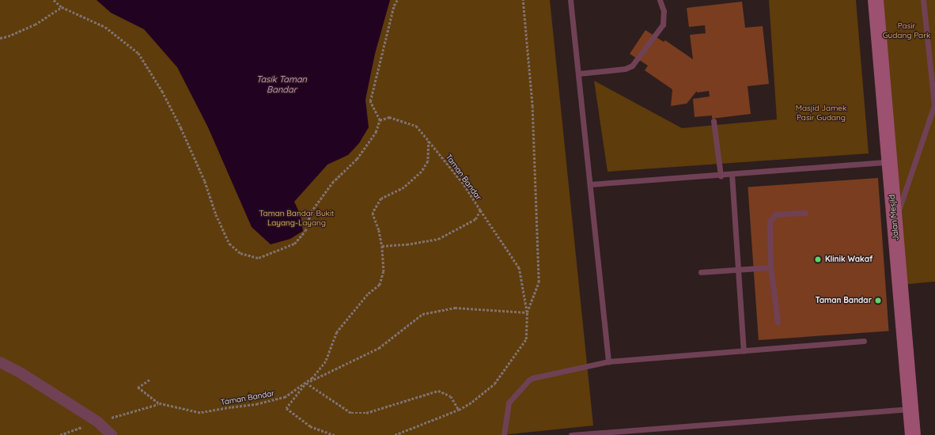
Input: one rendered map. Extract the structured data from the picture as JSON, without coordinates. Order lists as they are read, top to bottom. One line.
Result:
{"streets":{"main road":["Jalan Mesjid"],"path":["Taman Bandar"]},"water":["Tasik Taman Bandar"],"parks":["Pasir Gudang Park","Masjid Jamek Pasir Gudang","Taman Bandar Bukit Layang-Layang"],"places":["Klinik Wakaf","Taman Bandar"]}
